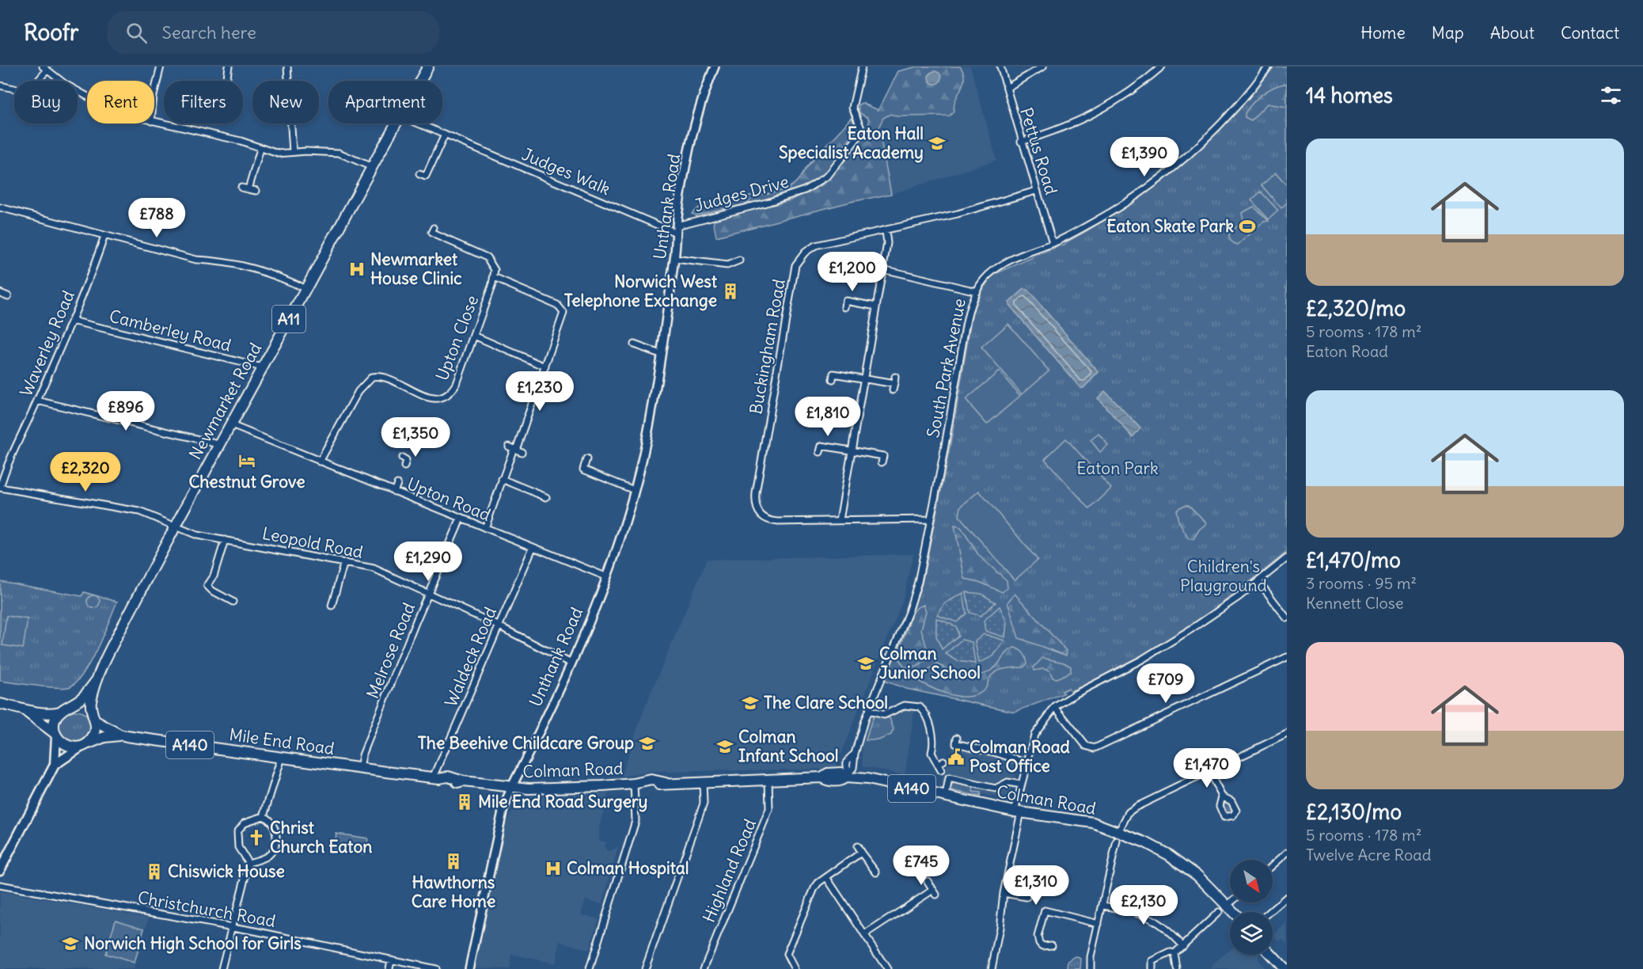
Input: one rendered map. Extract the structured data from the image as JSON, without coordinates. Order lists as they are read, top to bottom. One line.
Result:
{"streets":{"highway":["A11","Newmarket Road","Mile End Road","A140","Colman Road"],"street":["Pettus Road","Judges Walk","Judges Drive","Unthank Road","Camberley Road","Upton Close","Waverley Road","Buckingham Road","South Park Avenue","Upton Road","Leopold Road","Melrose Road","Waldeck Road","Highland Road","Christchurch Road"]},"crossings":[["Pettus Road","Buckingham Road"],["Pettus Road","South Park Avenue"],["Judges Walk","Judges Drive"],["Judges Walk","Unthank Road"],["Judges Drive","Unthank Road"],["Unthank Road","Upton Road"],["Unthank Road","Leopold Road"],["Unthank Road","Mile End Road"],["Unthank Road","Colman Road"],["Camberley Road","Waverley Road"],["Camberley Road","Newmarket Road"],["Upton Close","Upton Road"],["Waverley Road","Leopold Road"],["Buckingham Road","South Park Avenue"],["South Park Avenue","Colman Road"],["Newmarket Road","Upton Road"],["Newmarket Road","Leopold Road"],["Newmarket Road","Mile End Road"],["Newmarket Road","A140"],["Upton Road","Melrose Road"],["Upton Road","Waldeck Road"],["Leopold Road","Melrose Road"],["Leopold Road","Waldeck Road"],["Melrose Road","Mile End Road"],["Waldeck Road","Mile End Road"],["Mile End Road","A140"],["Mile End Road","Colman Road"],["Colman Road","Highland Road"]],"parks":["Eaton Park","Children's Playground"],"places":{"school or university":["Eaton Hall Specialist Academy","Colman Junior School","The Clare School","The Beehive Childcare Group","Colman Infant School","Norwich High School for Girls"],"sports":["Eaton Skate Park"],"hospital":["Newmarket House Clinic","Colman Hospital"],"building":["Norwich West Telephone Exchange","Mile End Road Surgery","Hawthorns Care Home","Chiswick House"],"hotel":["Chestnut Grove"],"public building":["Colman Road Post Office"],"church":["Christ Church Eaton"]},"north":"bottom right","page":{"header":"Roofr","search":"Search here","nav":["Home","Map","About","Contact"],"heading":"14 homes","chip":["Buy","Rent","Filters","New","Apartment"],"list":[{"name":"£2,320/mo","note":"5 rooms · 178 m² · Eaton Road"},{"name":"£1,470/mo","note":"3 rooms · 95 m² · Kennett Close"},{"name":"£2,130/mo","note":"5 rooms · 178 m² · Twelve Acre Road"}],"price":["£1,390","£788","£1,200","£1,230","£896","£1,810","£1,350","£2,320","£1,290","£709","£1,470","£745","£1,310","£2,130"]}}
